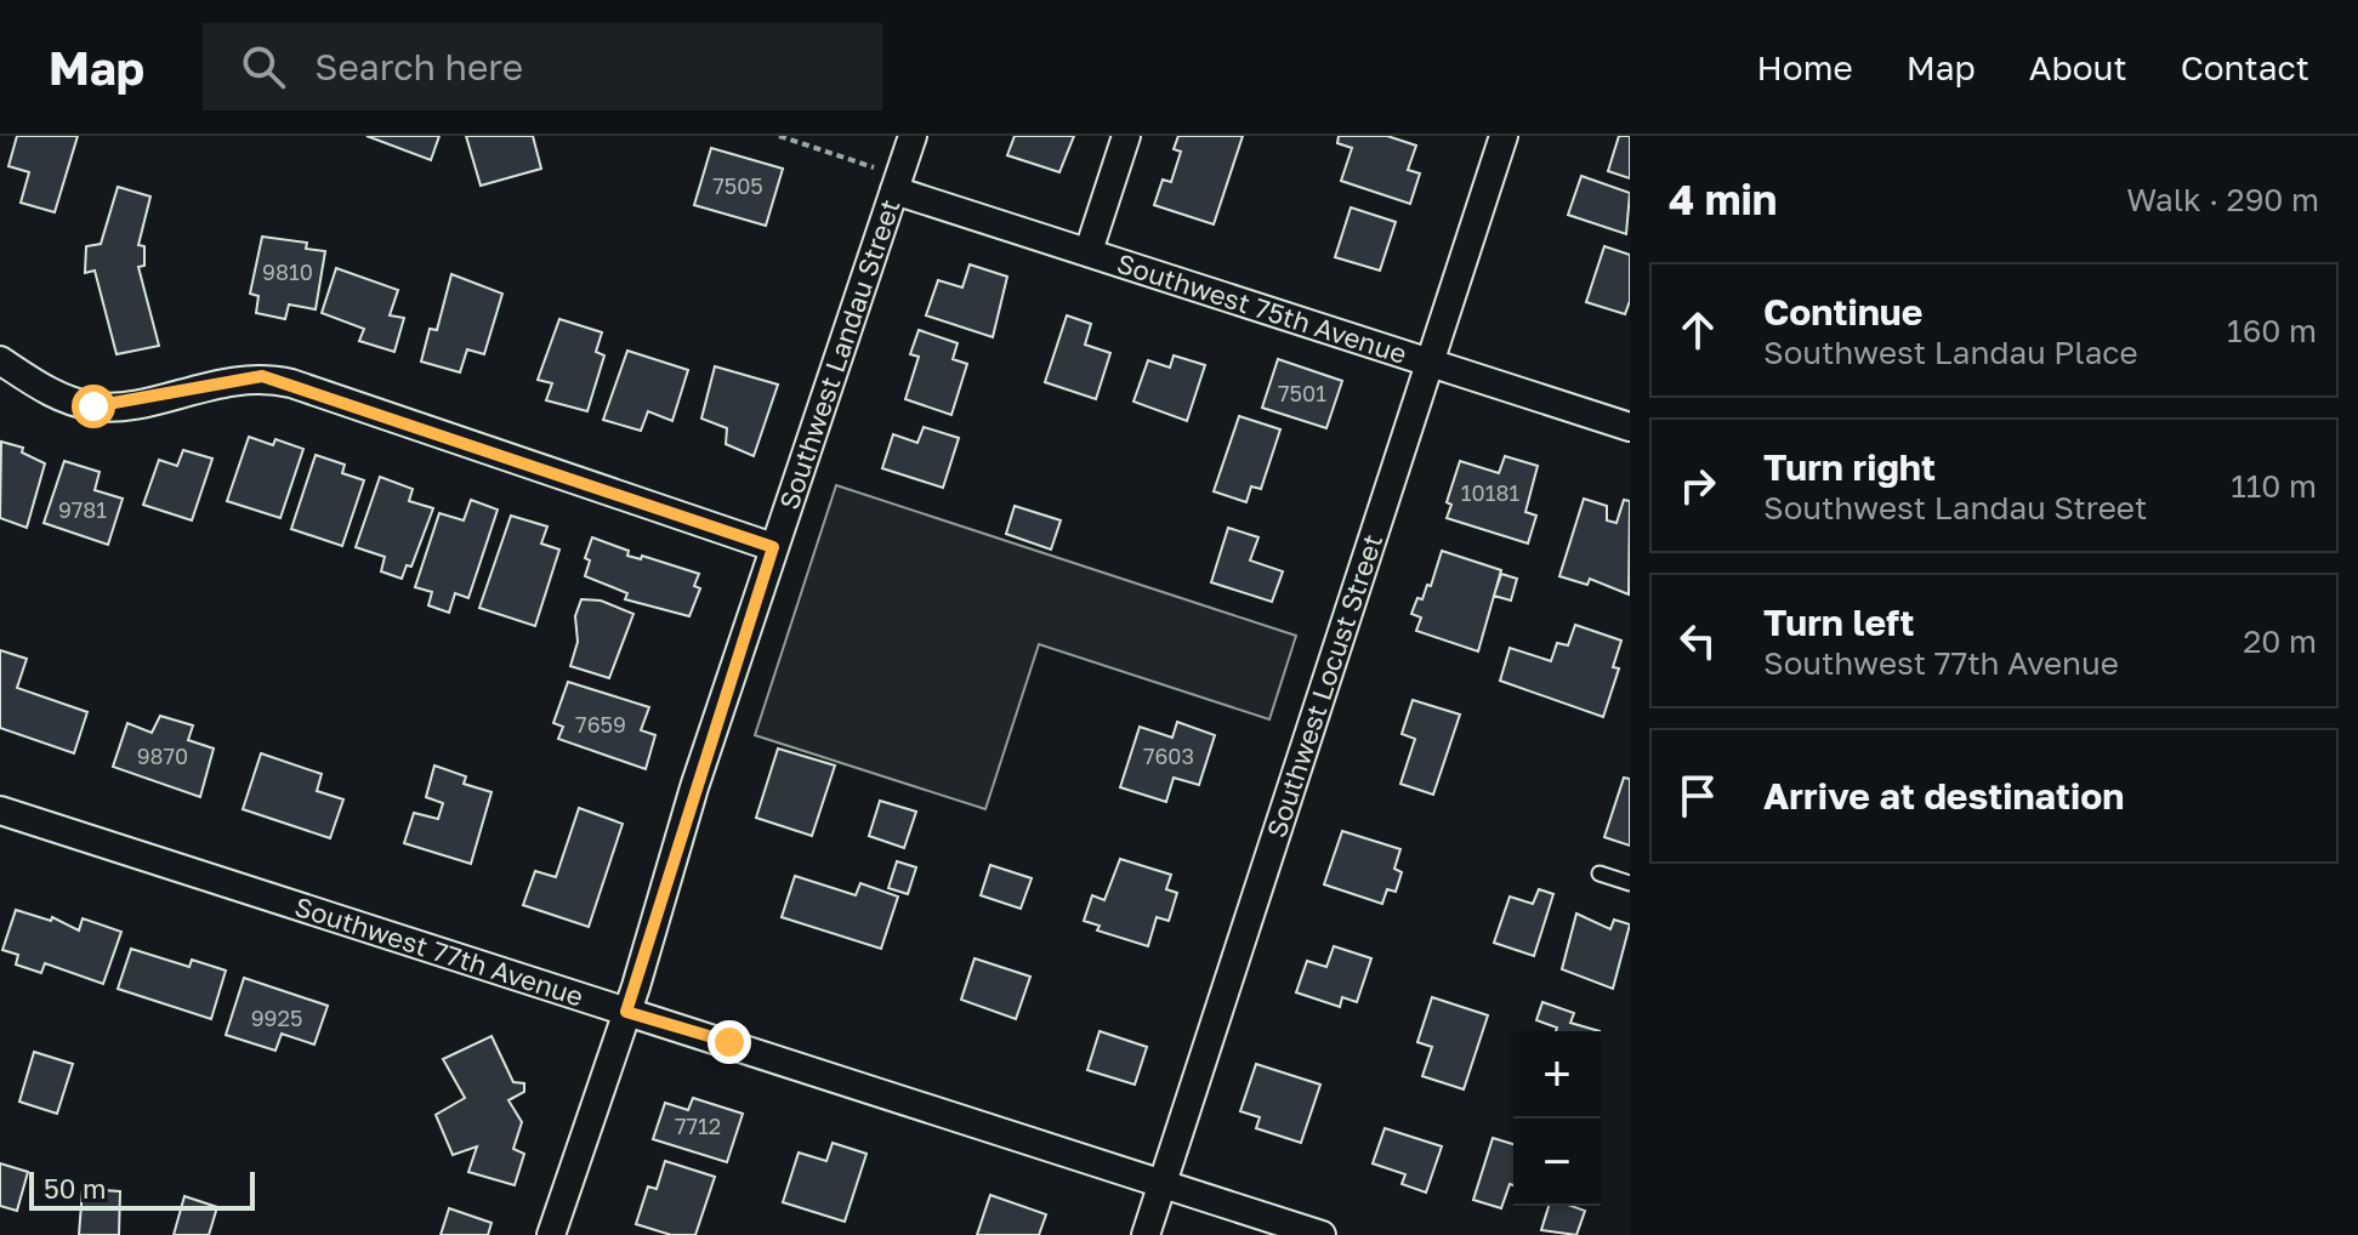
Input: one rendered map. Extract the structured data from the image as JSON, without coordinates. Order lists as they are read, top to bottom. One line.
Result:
{"streets":{"street":["Southwest 75th Avenue","Southwest Landau Street","Southwest Locust Street","Southwest 77th Avenue"]},"crossings":[["Southwest 75th Avenue","Southwest Landau Street"],["Southwest 75th Avenue","Southwest Locust Street"],["Southwest Landau Street","Southwest 77th Avenue"],["Southwest Locust Street","Southwest 77th Avenue"]],"house_numbers":["7505","9810","7501","10181","9781","7659","9870","7603","9925","7712"],"scale_bar":"50 m","page":{"header":"Map","search":"Search here","nav":["Home","Map","About","Contact"],"heading":["4 min","Walk · 290 m"],"list":[["Continue","Southwest Landau Place","160 m"],["Turn right","Southwest Landau Street","110 m"],["Turn left","Southwest 77th Avenue","20 m"],"Arrive at destination"],"map_buttons":["+","−"],"scale":"50 m"}}
